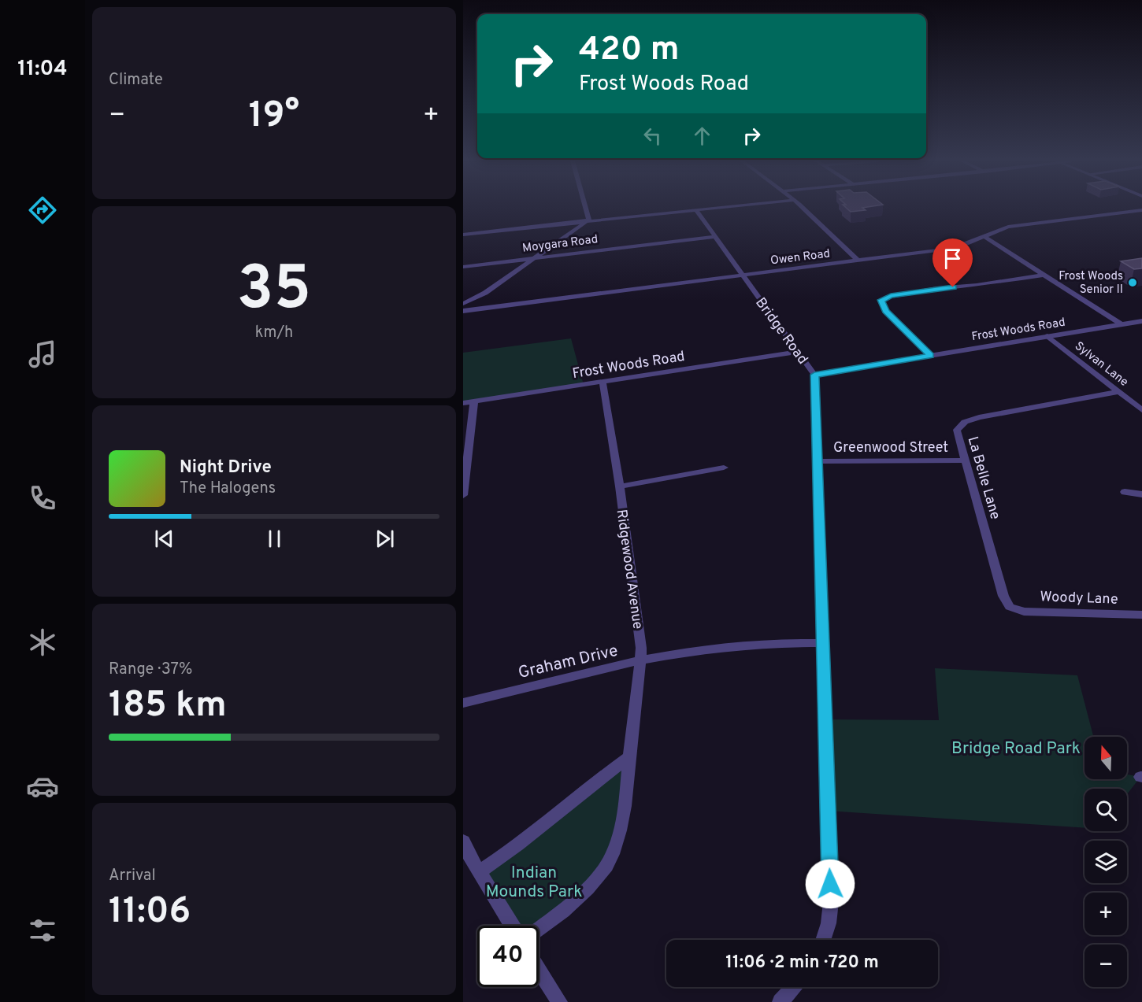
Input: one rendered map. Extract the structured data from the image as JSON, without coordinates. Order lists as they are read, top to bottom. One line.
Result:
{"streets":{"street":["Moygara Road","Owen Road","Frost Woods Road","Bridge Road","Sylvan Lane","Greenwood Street","La Belle Lane","Ridgewood Avenue","Woody Lane","Graham Drive"]},"crossings":[["Moygara Road","Bridge Road"],["Owen Road","Bridge Road"],["Frost Woods Road","Bridge Road"],["Frost Woods Road","Sylvan Lane"],["Frost Woods Road","Ridgewood Avenue"],["Bridge Road","Greenwood Street"],["Bridge Road","Graham Drive"],["Sylvan Lane","La Belle Lane"],["Greenwood Street","La Belle Lane"],["La Belle Lane","Woody Lane"],["Ridgewood Avenue","Graham Drive"]],"parks":["Bridge Road Park","Indian Mounds Park"],"places":["Frost Woods Senior II"],"north":"top","page":{"tabs":"11:04","tile":["Climate",["35","km/h"],["Range · 37%","185 km"],["Arrival","11:06"]],"turn":["420 m","Frost Woods Road"],"heat":["−","19°","+"],"song":["Night Drive","The Halogens"],"map_buttons":["+","−"],"limit":"40","trip":"11:06 · 2 min · 720 m"}}
